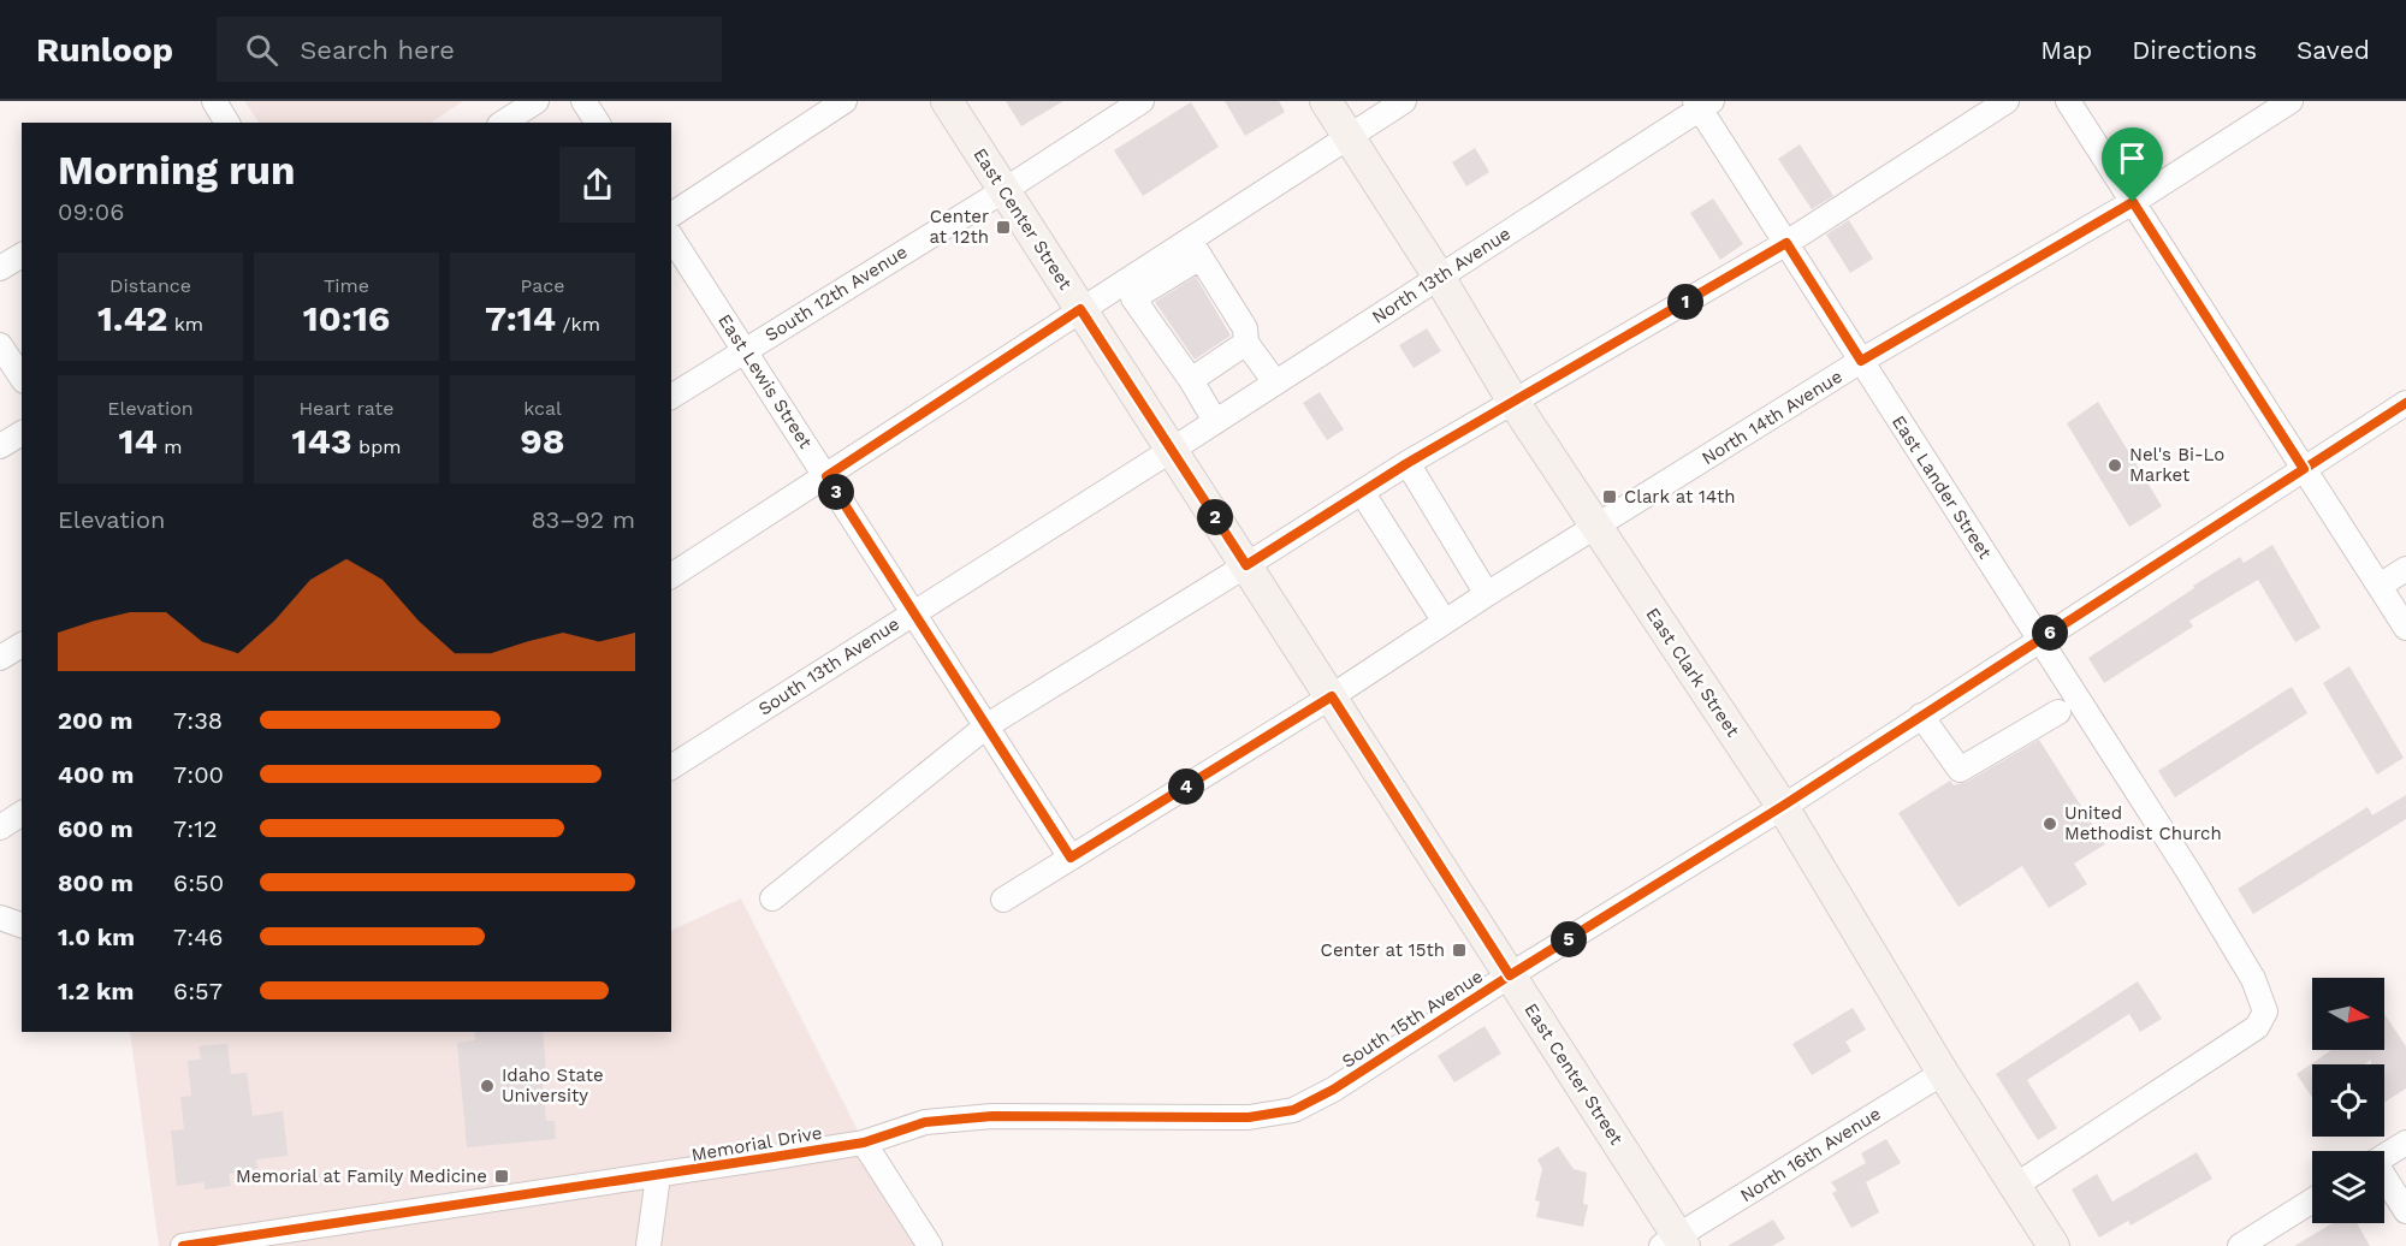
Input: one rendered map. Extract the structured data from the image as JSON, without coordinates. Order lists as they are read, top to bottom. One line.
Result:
{"streets":{"main road":["East Center Street","East Clark Street"],"street":["North 13th Avenue","South 12th Avenue","East Lewis Street","North 14th Avenue","East Lander Street","South 13th Avenue","South 15th Avenue","Memorial Drive","North 16th Avenue"]},"crossings":[["East Center Street","North 13th Avenue"],["East Center Street","South 12th Avenue"],["East Center Street","North 14th Avenue"],["East Center Street","South 13th Avenue"],["East Center Street","South 15th Avenue"],["East Center Street","North 16th Avenue"],["North 13th Avenue","East Lander Street"],["North 13th Avenue","South 13th Avenue"],["North 13th Avenue","East Clark Street"],["South 12th Avenue","East Lewis Street"],["East Lewis Street","North 14th Avenue"],["East Lewis Street","South 13th Avenue"],["North 14th Avenue","East Lander Street"],["North 14th Avenue","East Clark Street"],["East Lander Street","East Clark Street"],["East Lander Street","South 15th Avenue"],["East Clark Street","South 15th Avenue"],["East Clark Street","North 16th Avenue"],["South 15th Avenue","Memorial Drive"]],"places":{"transit":["Center at 12th","Clark at 14th","Center at 15th","Memorial at Family Medicine"],"other":["Nel's Bi-Lo Market","United Methodist Church","Idaho State University"]},"north":"right","page":{"header":"Runloop","search":"Search here","nav":["Map","Directions","Saved"],"heading":["Morning run","09:06"],"stats":[["Distance","1.42 km"],["Time","10:16"],["Pace","7:14 /km"],["Elevation","14 m"],["Heart rate","143 bpm"],["kcal","98"]],"pins":["1","3","2","6","4","5"],"chart":["Elevation","83–92 m"],"list":[{"name":"200 m","note":"7:38"},{"name":"400 m","note":"7:00"},{"name":"600 m","note":"7:12"},{"name":"800 m","note":"6:50"},{"name":"1.0 km","note":"7:46"},{"name":"1.2 km","note":"6:57"}]}}
